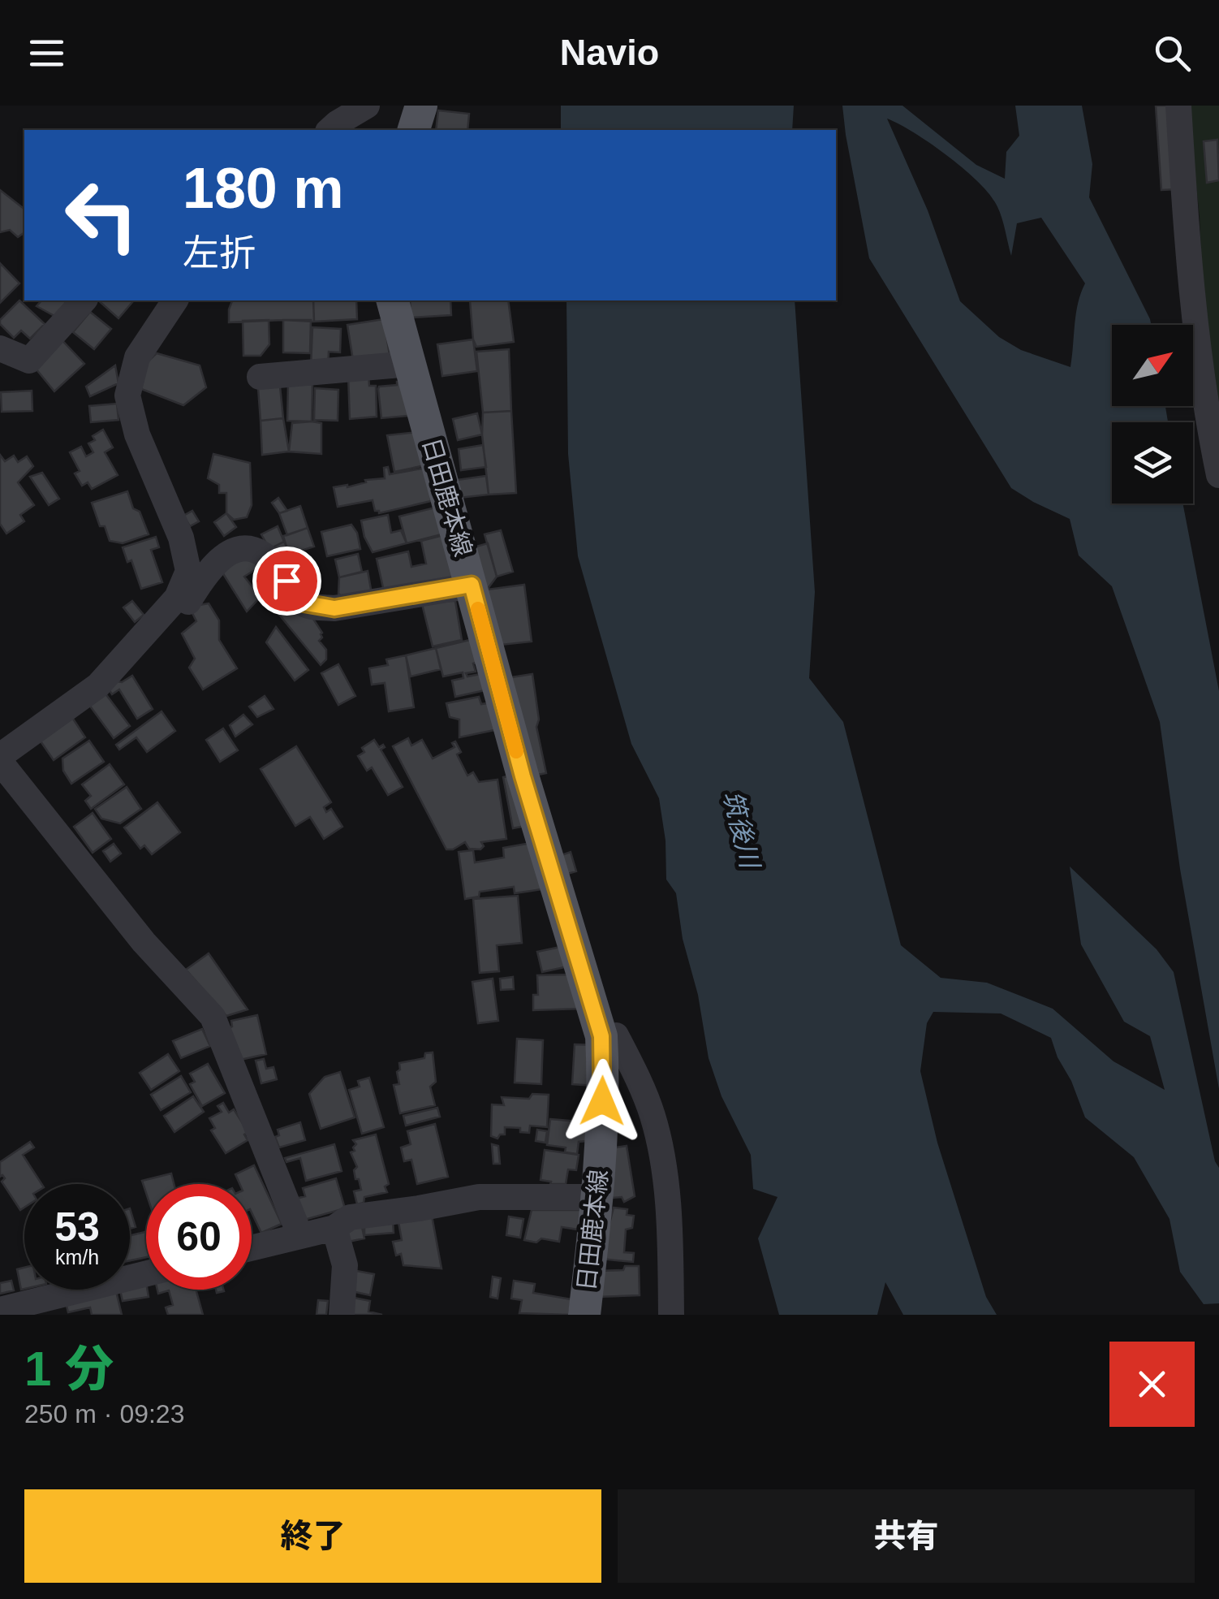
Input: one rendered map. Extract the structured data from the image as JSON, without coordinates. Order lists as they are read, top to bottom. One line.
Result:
{"streets":{"main road":["日田鹿本線"]},"water":["筑後川"],"north":"top right","page":{"header":"Navio","turn":["180 m","左折"],"speed":"53 km/h","limit":"60","heading":["1 分","250 m · 09:23"],"buttons":["終了","共有"]}}
